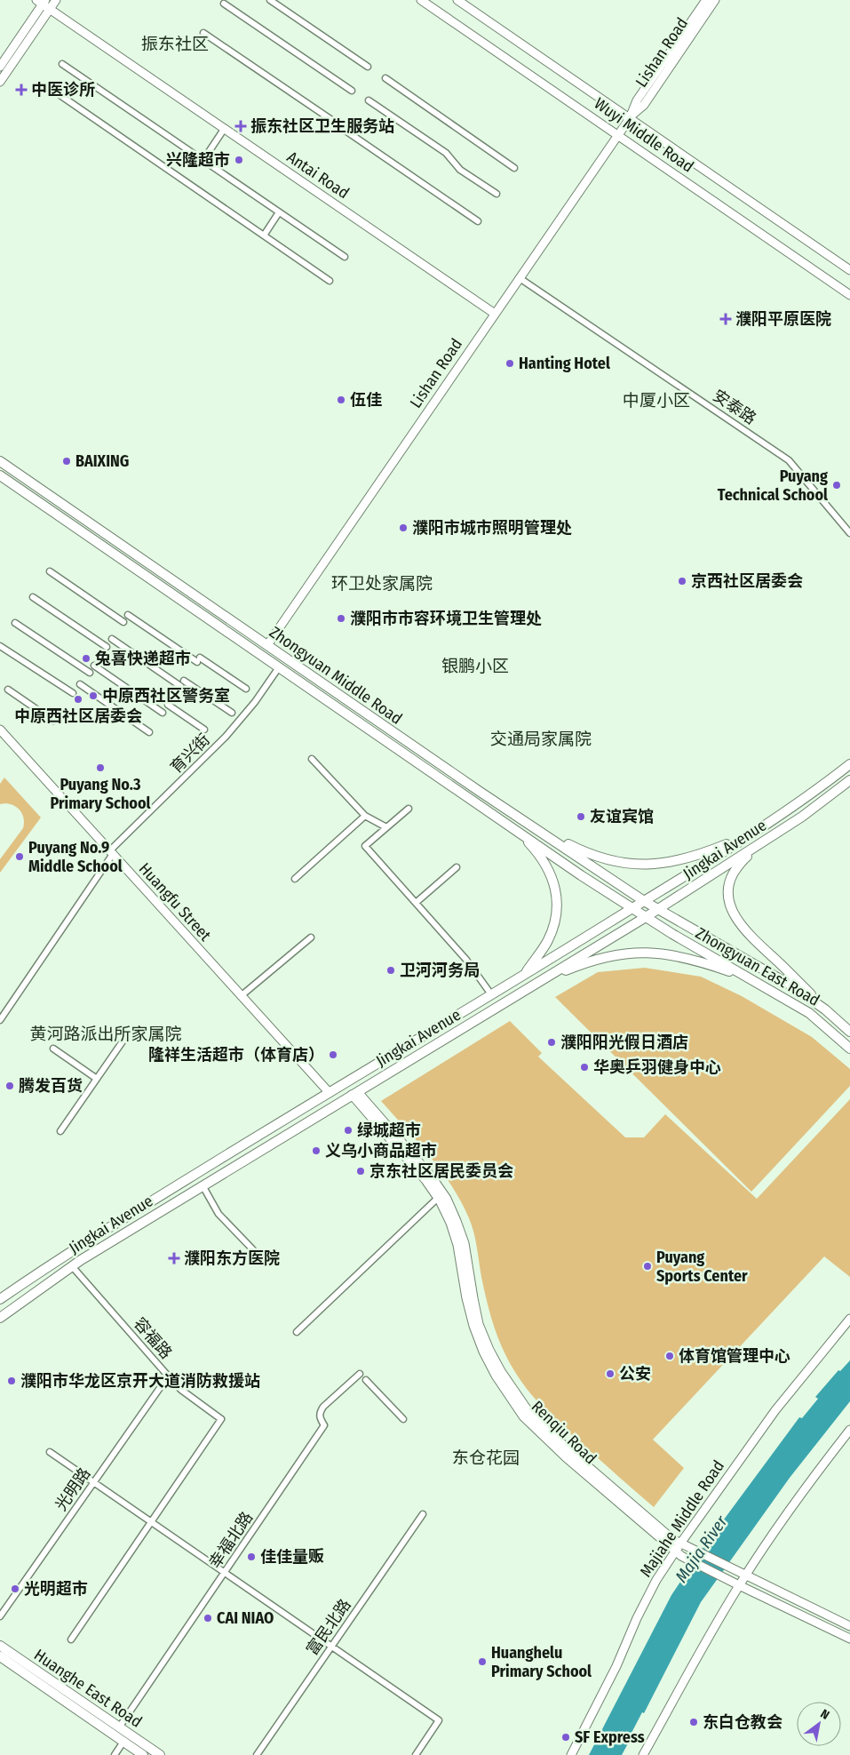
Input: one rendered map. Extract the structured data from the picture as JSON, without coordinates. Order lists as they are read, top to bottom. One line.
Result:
{"streets":{"main road":["Zhongyuan Middle Road","Jingkai Avenue","Zhongyuan East Road","Huanghe East Road"],"street":["Lishan Road","Wuyi Middle Road","Antai Road","安泰路","育兴街","Huangfu Street","容福路","Renqiu Road","光明路","Majiahe Middle Road","幸福北路","富民北路"]},"crossings":[["Lishan Road","Wuyi Middle Road"],["Lishan Road","Antai Road"],["Lishan Road","安泰路"],["Lishan Road","Zhongyuan Middle Road"],["Zhongyuan Middle Road","育兴街"],["Zhongyuan Middle Road","Jingkai Avenue"],["Zhongyuan Middle Road","Zhongyuan East Road"],["育兴街","Huangfu Street"],["Jingkai Avenue","Huangfu Street"],["Jingkai Avenue","Zhongyuan East Road"],["Jingkai Avenue","容福路"],["Jingkai Avenue","Renqiu Road"],["容福路","光明路"],["Renqiu Road","Majiahe Middle Road"],["幸福北路","Huanghe East Road"]],"districts":["振东社区","中厦小区","环卫处家属院","银鹏小区","交通局家属院","黄河路派出所家属院","东仓花园"],"water":["Majia River"],"places":{"health":["中医诊所","振东社区卫生服务站","濮阳平原医院","濮阳东方医院"],"other":["兴隆超市","Hanting Hotel","伍佳","BAIXING","Puyang Technical School","濮阳市城市照明管理处","京西社区居委会","濮阳市市容环境卫生管理处","兔喜快递超市","中原西社区警务室","中原西社区居委会","Puyang No.3 Primary School","友谊宾馆","Puyang No.9 Middle School","卫河河务局","濮阳阳光假日酒店","隆祥生活超市（体育店）","华奥乒羽健身中心","腾发百货","绿城超市","义乌小商品超市","京东社区居民委员会","Puyang Sports Center","体育馆管理中心","公安","濮阳市华龙区京开大道消防救援站","佳佳量贩","光明超市","CAI NIAO","Huanghelu Primary School","东白仓教会","SF Express"]},"north":"top right"}
